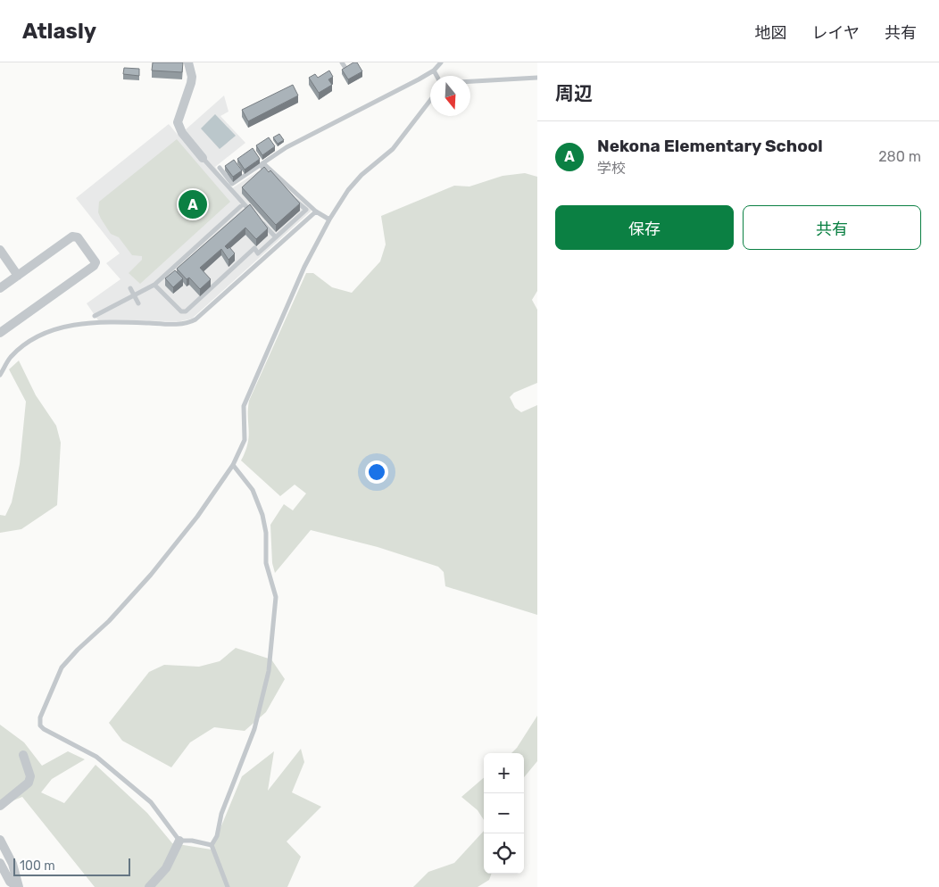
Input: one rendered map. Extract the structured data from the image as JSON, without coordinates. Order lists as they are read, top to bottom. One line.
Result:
{"scale_bar":"100 m","north":"bottom","page":{"header":"Atlasly","nav":["地図","レイヤ","共有"],"heading":"周辺","list":[{"mark":"A","name":"Nekona Elementary School","note":"学校","value":"280 m"}],"pins":"A","buttons":["保存","共有"],"map_buttons":["+","−"],"scale":"100 m"}}
